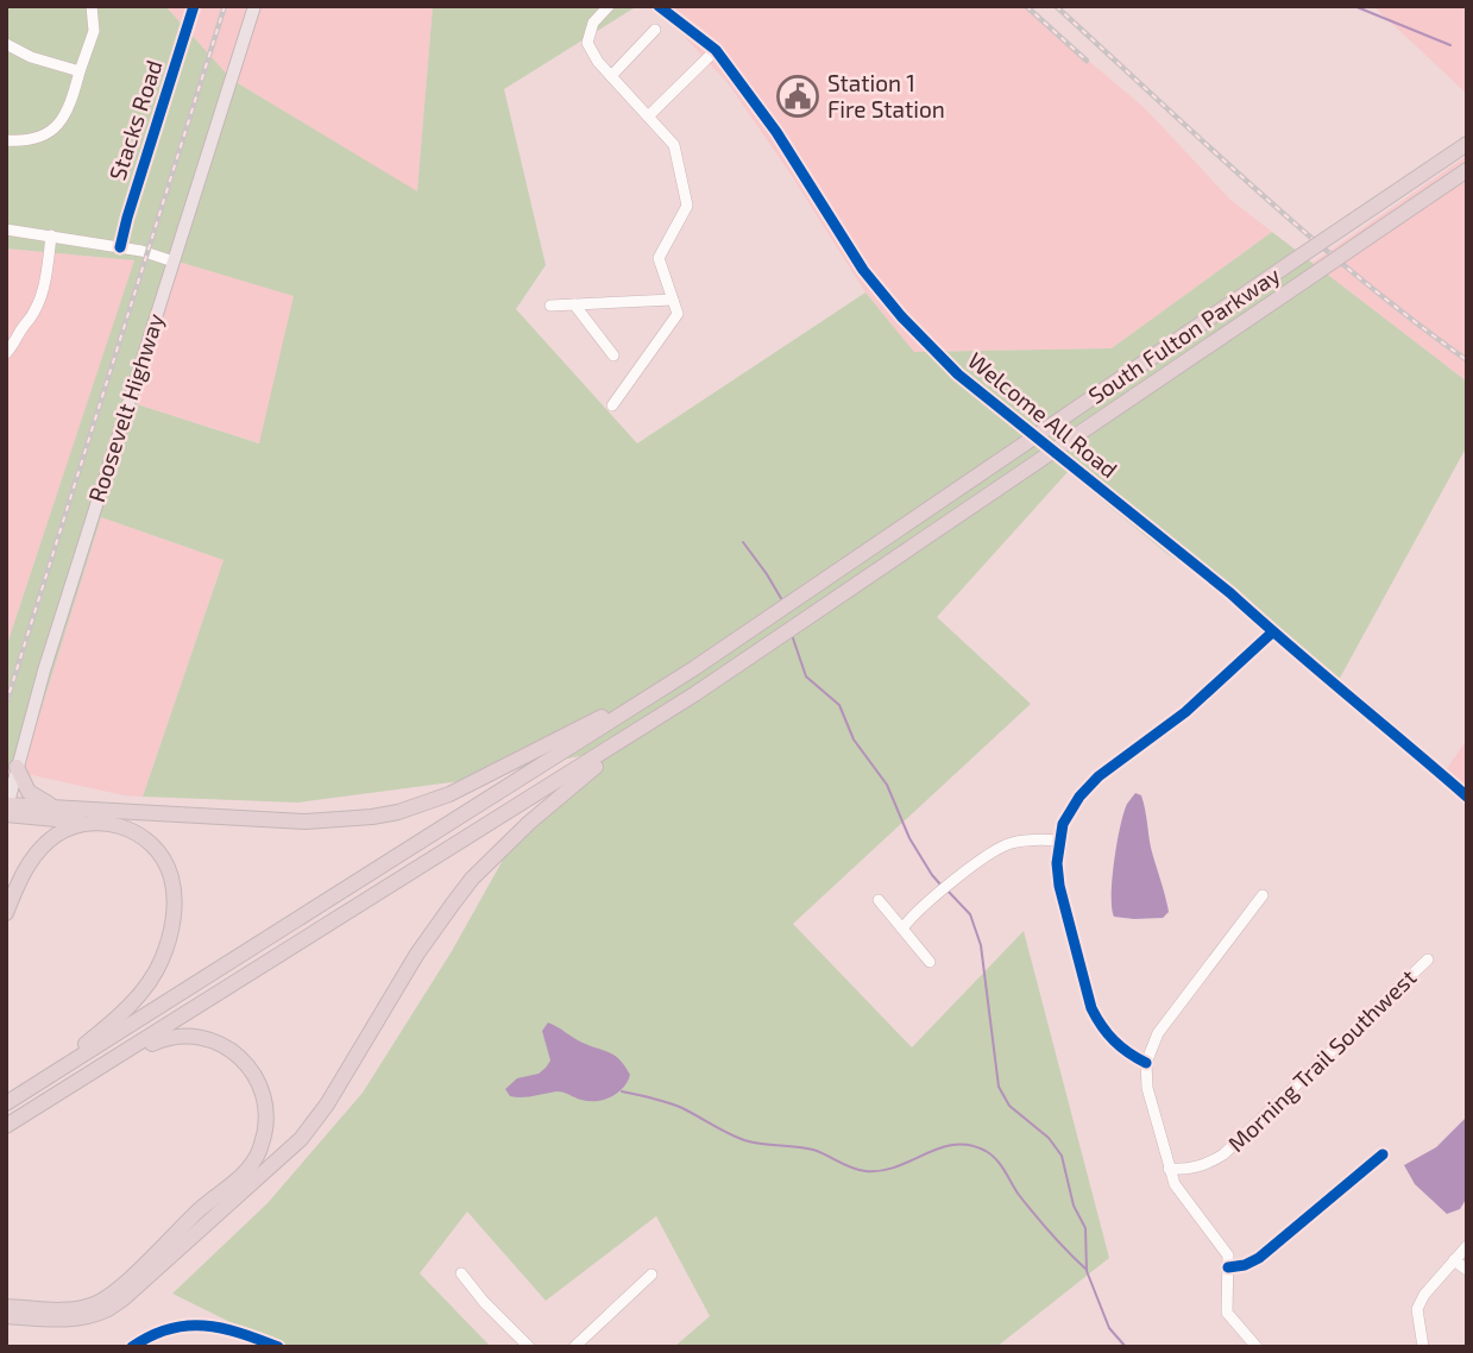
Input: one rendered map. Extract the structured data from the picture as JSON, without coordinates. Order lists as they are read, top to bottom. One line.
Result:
{"streets":{"highway":["South Fulton Parkway"],"main road":["Roosevelt Highway"],"street":["Stacks Road","Welcome All Road","Morning Trail Southwest"]},"places":{"public building":["Station 1 Fire Station"]}}
